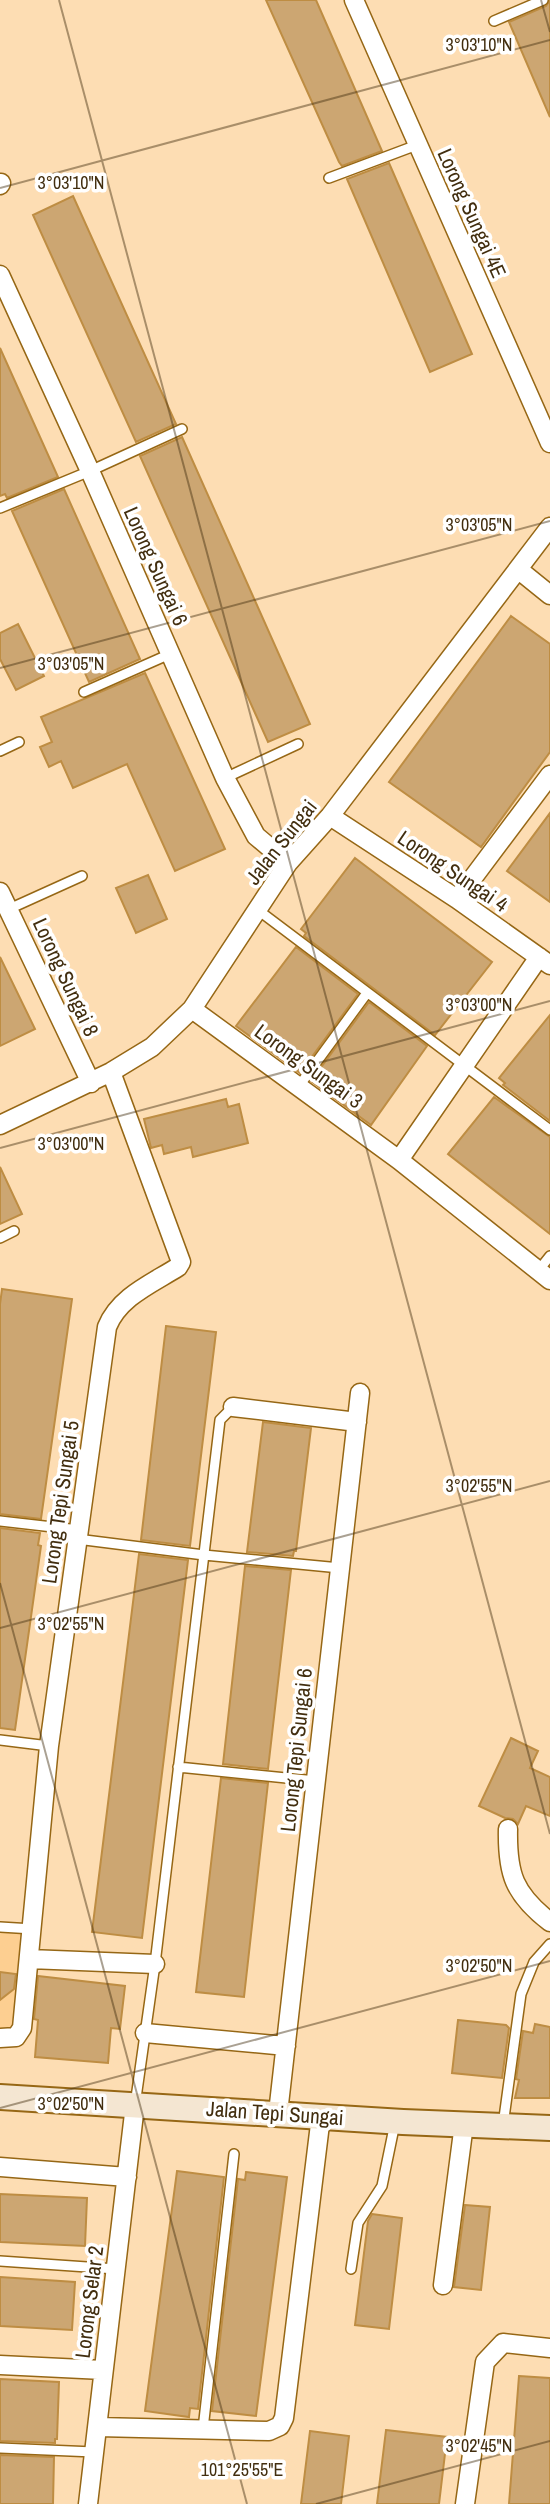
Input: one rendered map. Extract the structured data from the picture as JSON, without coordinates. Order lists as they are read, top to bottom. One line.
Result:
{"streets":{"main road":["Jalan Tepi Sungai"],"street":["Lorong Sungai 4E","Lorong Sungai 6","Jalan Sungai","Lorong Sungai 4","Lorong Sungai 8","Lorong Sungai 3","Lorong Tepi Sungai 5","Lorong Tepi Sungai 6","Lorong Selar 2"]},"crossings":[["Lorong Sungai 6","Jalan Sungai"],["Jalan Sungai","Lorong Sungai 4"],["Jalan Sungai","Lorong Sungai 8"],["Jalan Sungai","Lorong Sungai 3"],["Jalan Sungai","Lorong Tepi Sungai 5"],["Lorong Tepi Sungai 6","Jalan Tepi Sungai"],["Jalan Tepi Sungai","Lorong Selar 2"]],"coordinates":["3°03'10\"N","3°03'05\"N","3°03'00\"N","3°02'55\"N","3°02'50\"N","3°02'45\"N","101°25'55\"E"]}
